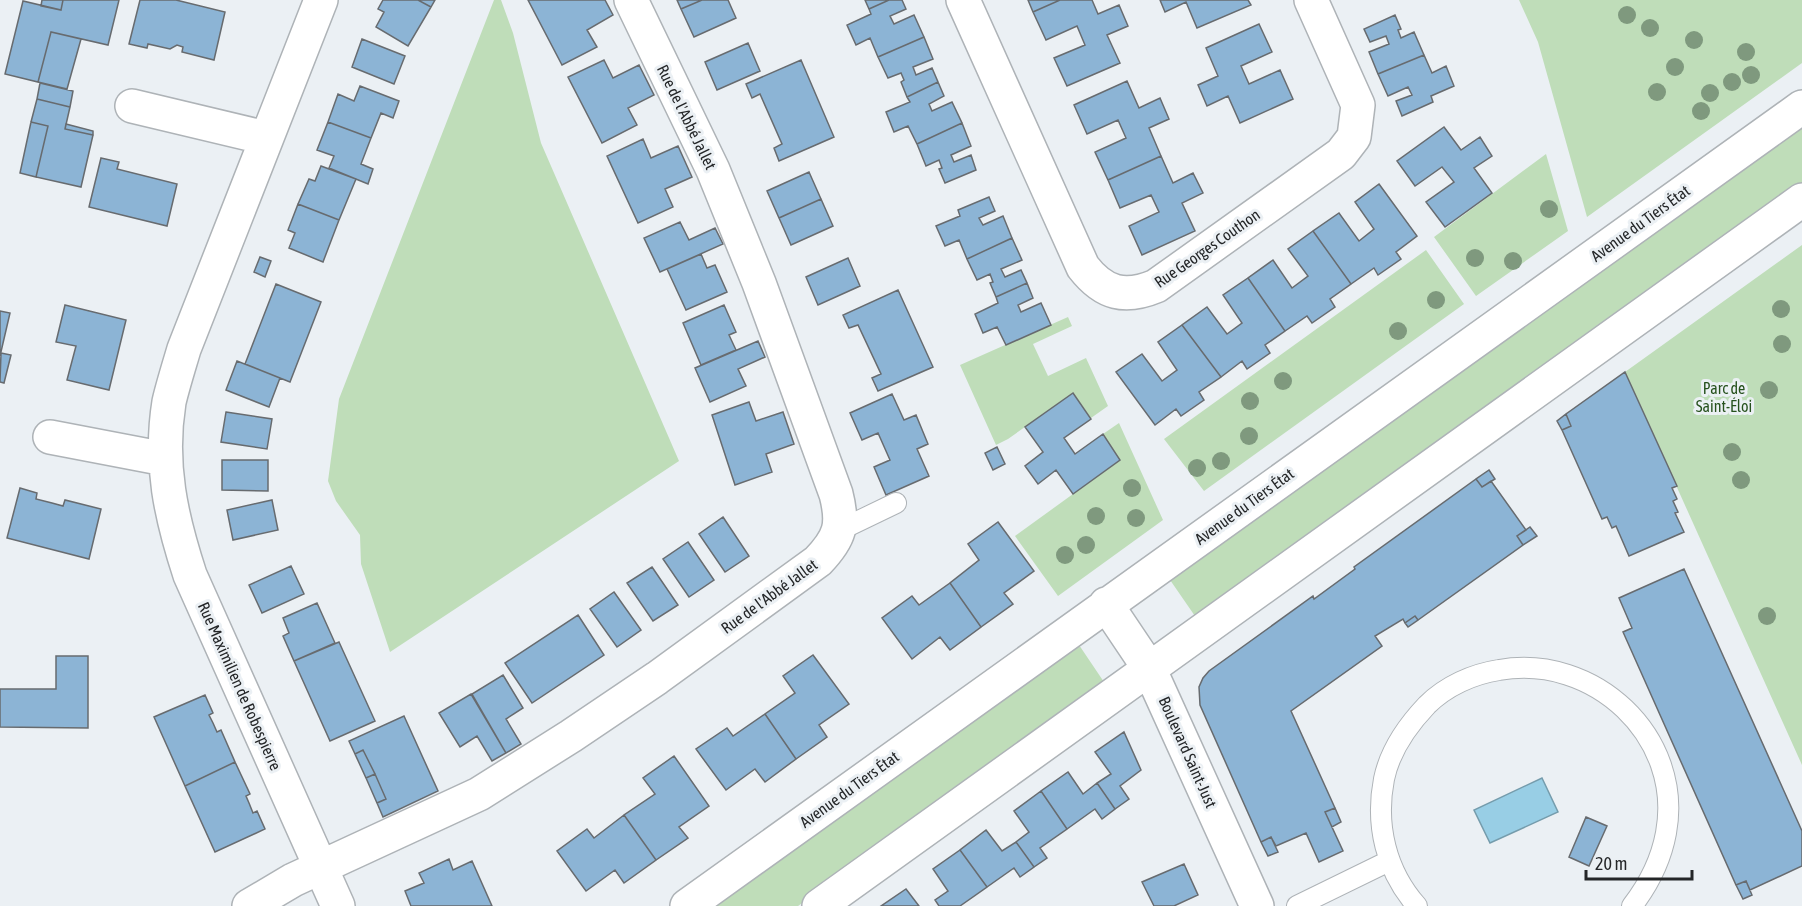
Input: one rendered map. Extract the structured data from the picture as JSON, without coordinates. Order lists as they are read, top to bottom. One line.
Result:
{"streets":{"street":["Rue de l'Abbé Jallet","Avenue du Tiers État","Rue Georges Couthon","Rue Maximilien de Robespierre","Boulevard Saint-Just"]},"crossings":[["Rue de l'Abbé Jallet","Rue Maximilien de Robespierre"],["Avenue du Tiers État","Boulevard Saint-Just"]],"parks":["Parc de Saint-Éloi"],"scale_bar":"20 m"}
